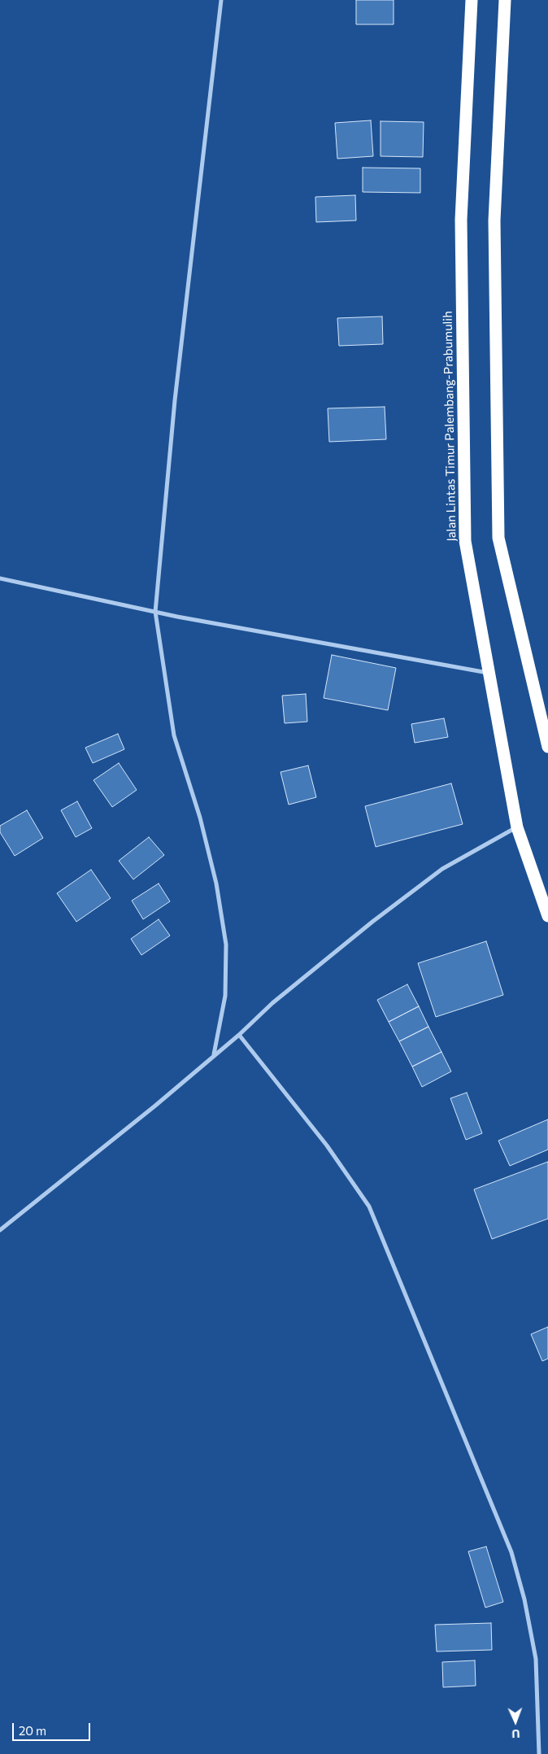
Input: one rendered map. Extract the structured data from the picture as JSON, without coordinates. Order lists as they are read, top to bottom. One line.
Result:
{"streets":{"highway":["Jalan Lintas Timur Palembang-Prabumulih"]},"scale_bar":"20 m","north":"bottom"}
